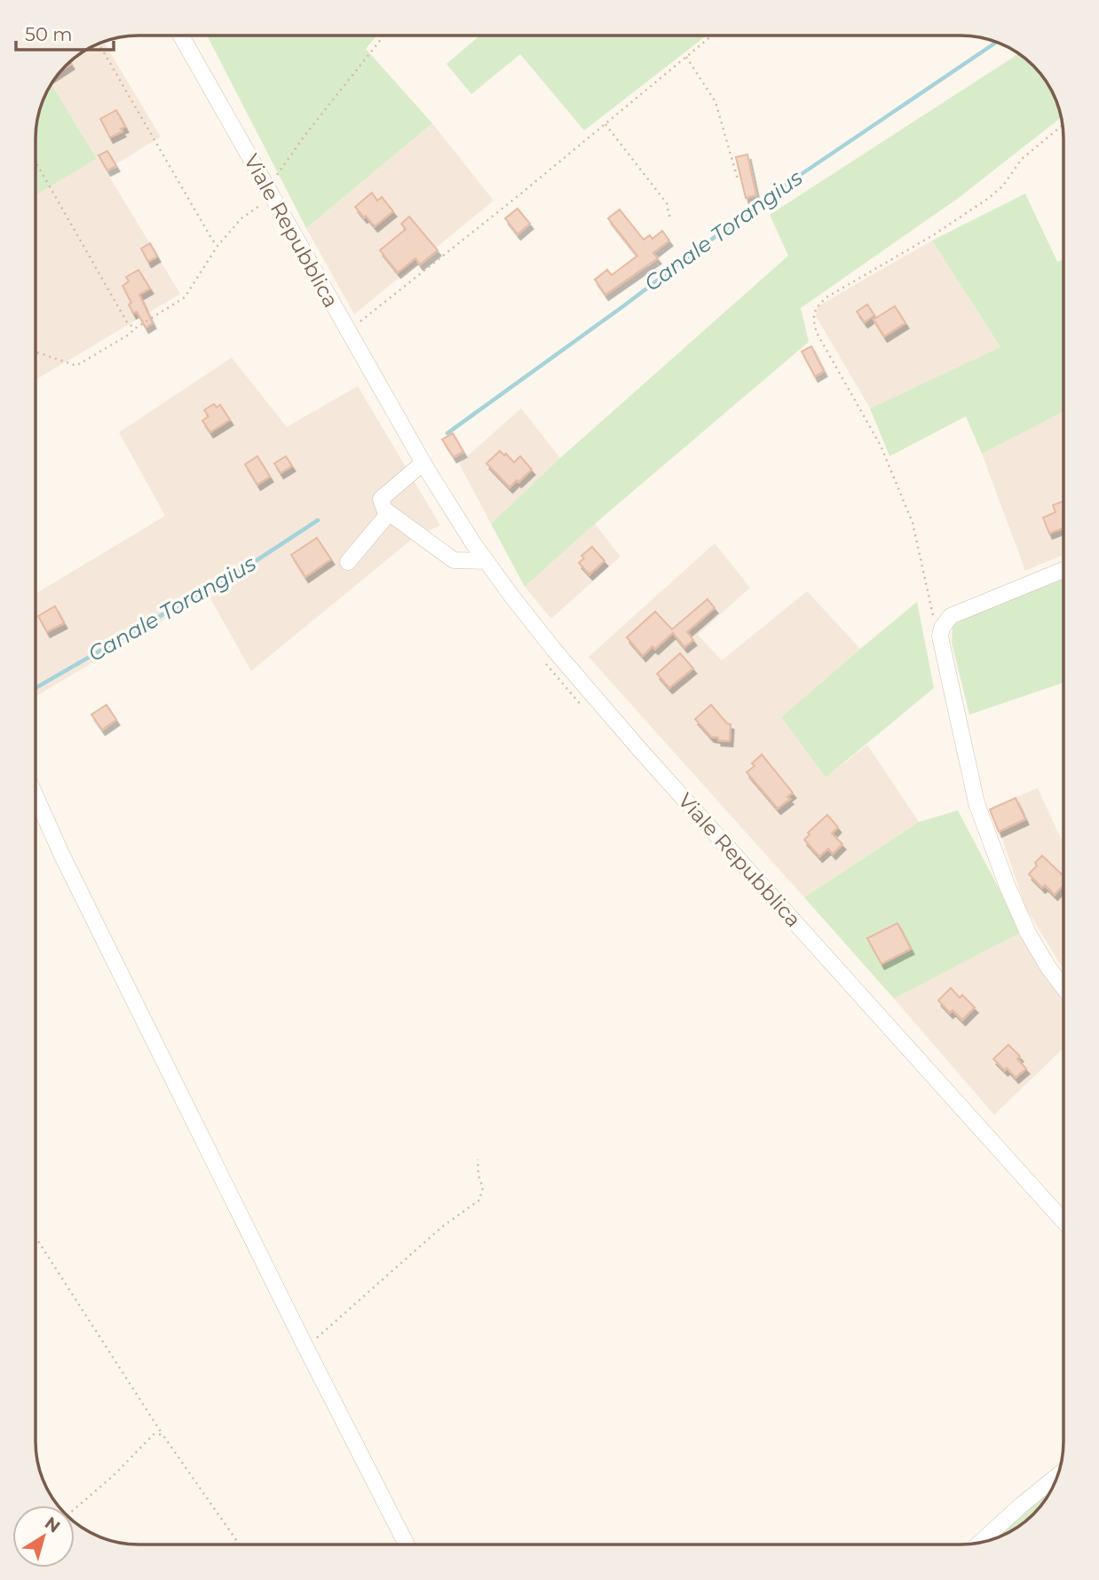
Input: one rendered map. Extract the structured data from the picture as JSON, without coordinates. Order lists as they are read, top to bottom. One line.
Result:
{"streets":{"street":["Viale Repubblica"]},"water":["Canale Torangius"],"scale_bar":"50 m","north":"top right"}
